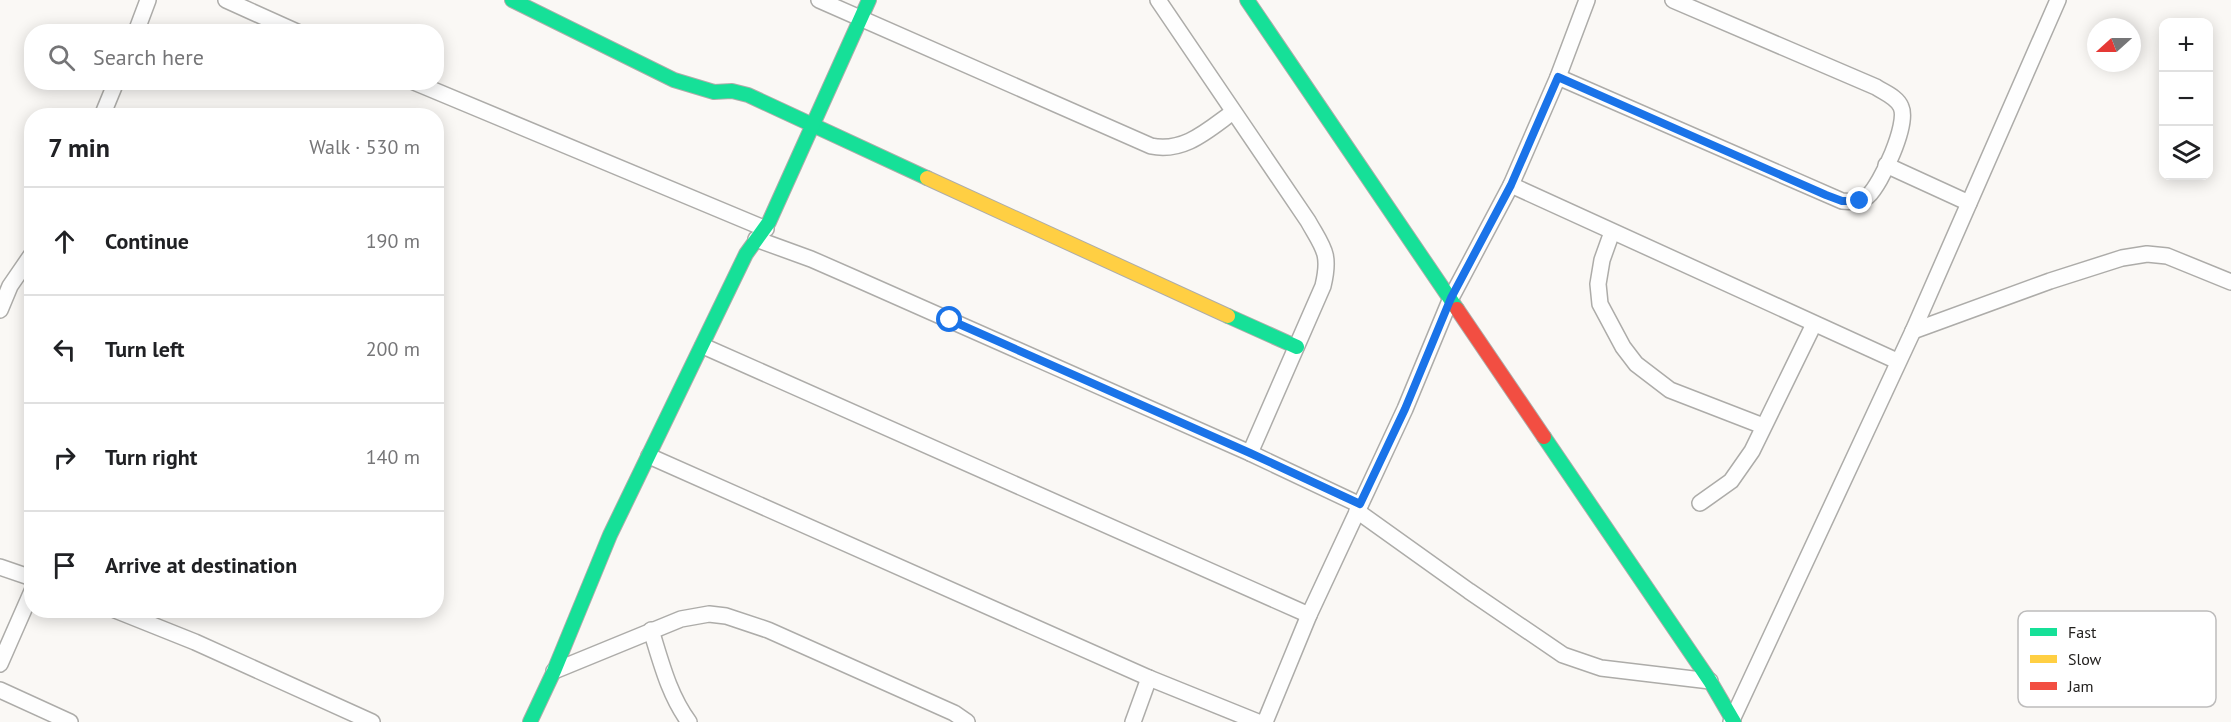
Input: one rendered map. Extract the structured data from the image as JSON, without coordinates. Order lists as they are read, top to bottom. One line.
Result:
{"legend":["Fast","Slow","Jam"],"north":"left","page":{"map_buttons":["+","−"],"search":"Search here","heading":["7 min","Walk · 530 m"],"list":[["Continue","190 m"],["Turn left","200 m"],["Turn right","140 m"],"Arrive at destination"]}}
